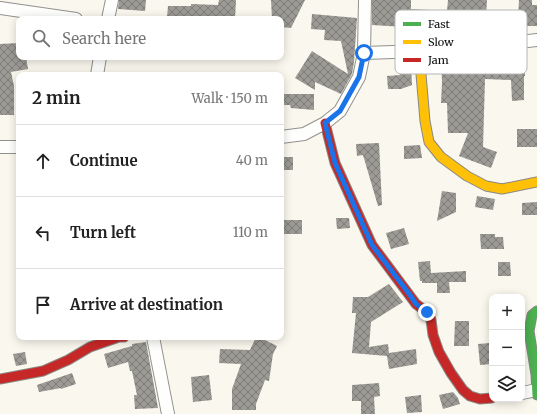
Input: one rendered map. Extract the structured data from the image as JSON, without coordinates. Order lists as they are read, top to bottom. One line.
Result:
{"legend":["Fast","Slow","Jam"],"page":{"search":"Search here","heading":["2 min","Walk · 150 m"],"list":[["Continue","40 m"],["Turn left","110 m"],"Arrive at destination"],"map_buttons":["+","−"]}}
